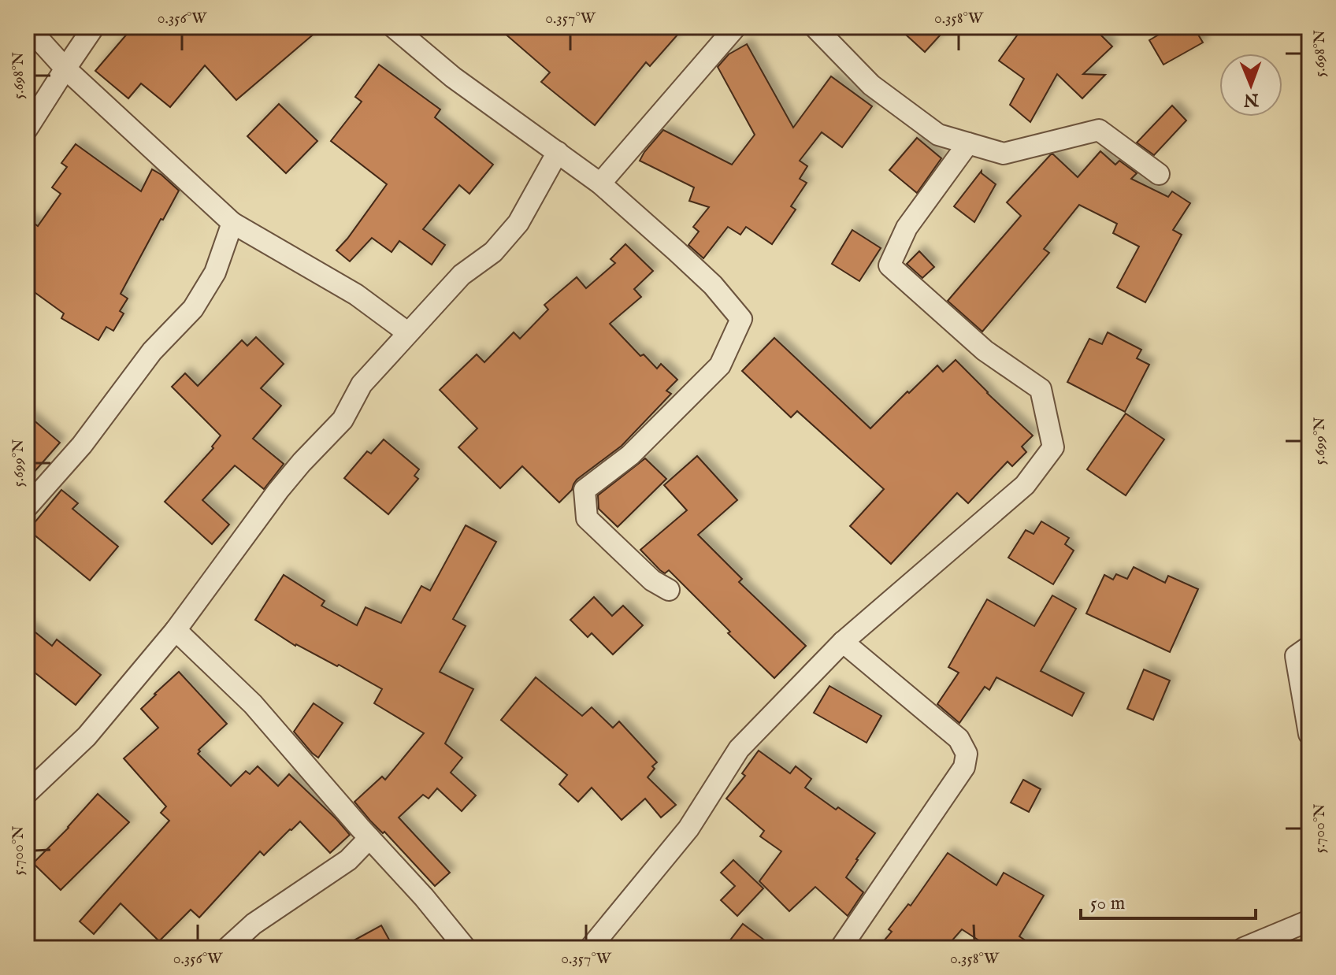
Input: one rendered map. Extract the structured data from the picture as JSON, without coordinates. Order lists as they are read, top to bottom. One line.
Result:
{"scale_bar":"50 m","north":"bottom","coordinates":["0.356°W","0.357°W","0.358°W","5.698°N","5.699°N","5.700°N"]}
